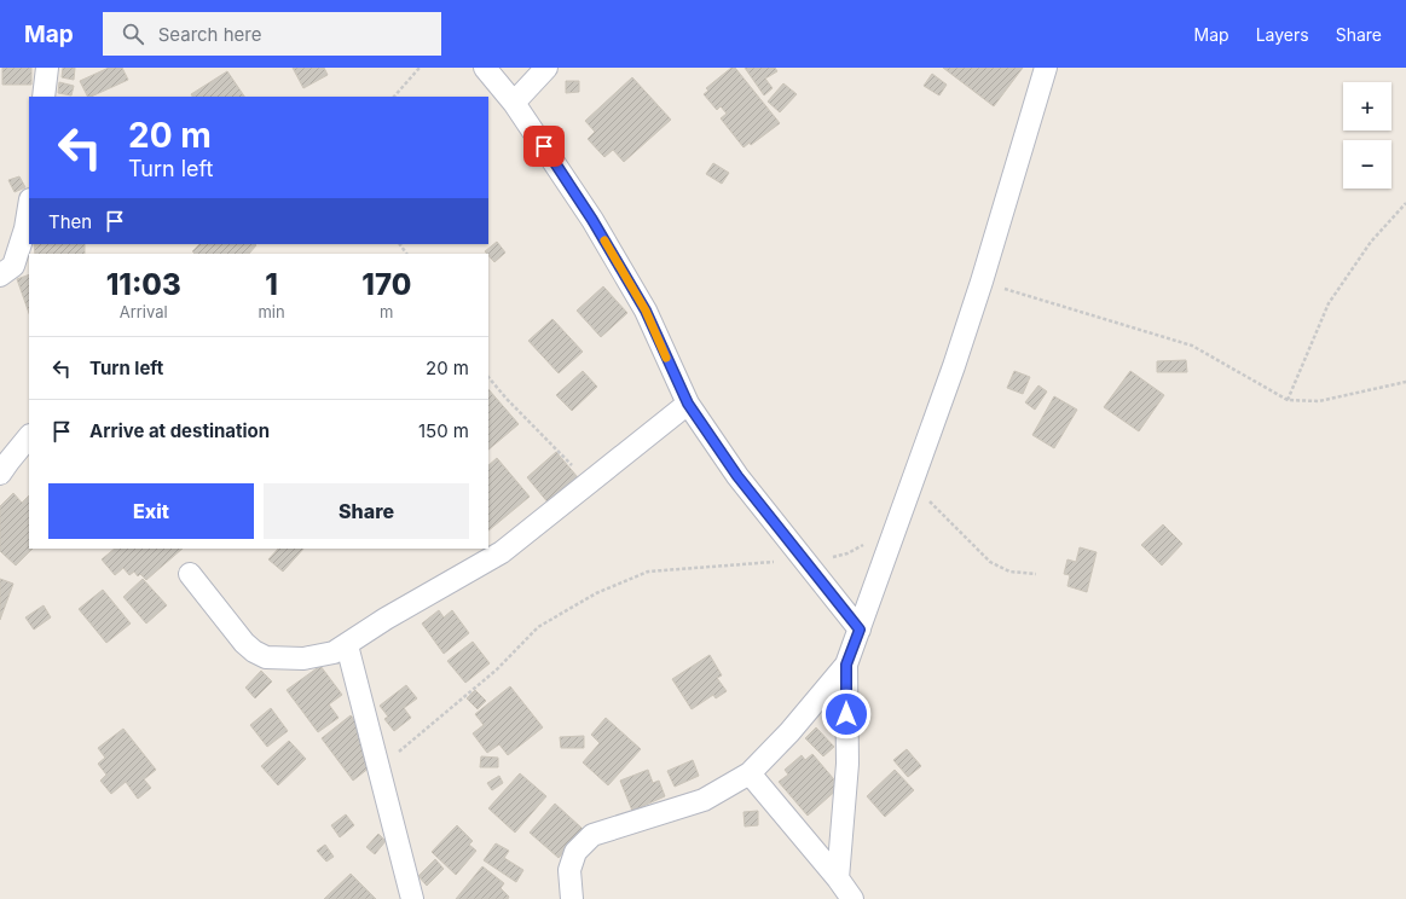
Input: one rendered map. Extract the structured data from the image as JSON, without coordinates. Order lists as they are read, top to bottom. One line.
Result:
{"page":{"header":"Map","search":"Search here","nav":["Map","Layers","Share"],"map_buttons":["+","−"],"turn":["20 m","Turn left"],"then":"Then","eta":["11:03","Arrival","1","min","170","m"],"list":[{"name":"Turn left","value":"20 m"},{"name":"Arrive at destination","value":"150 m"}],"buttons":["Exit","Share"]}}
